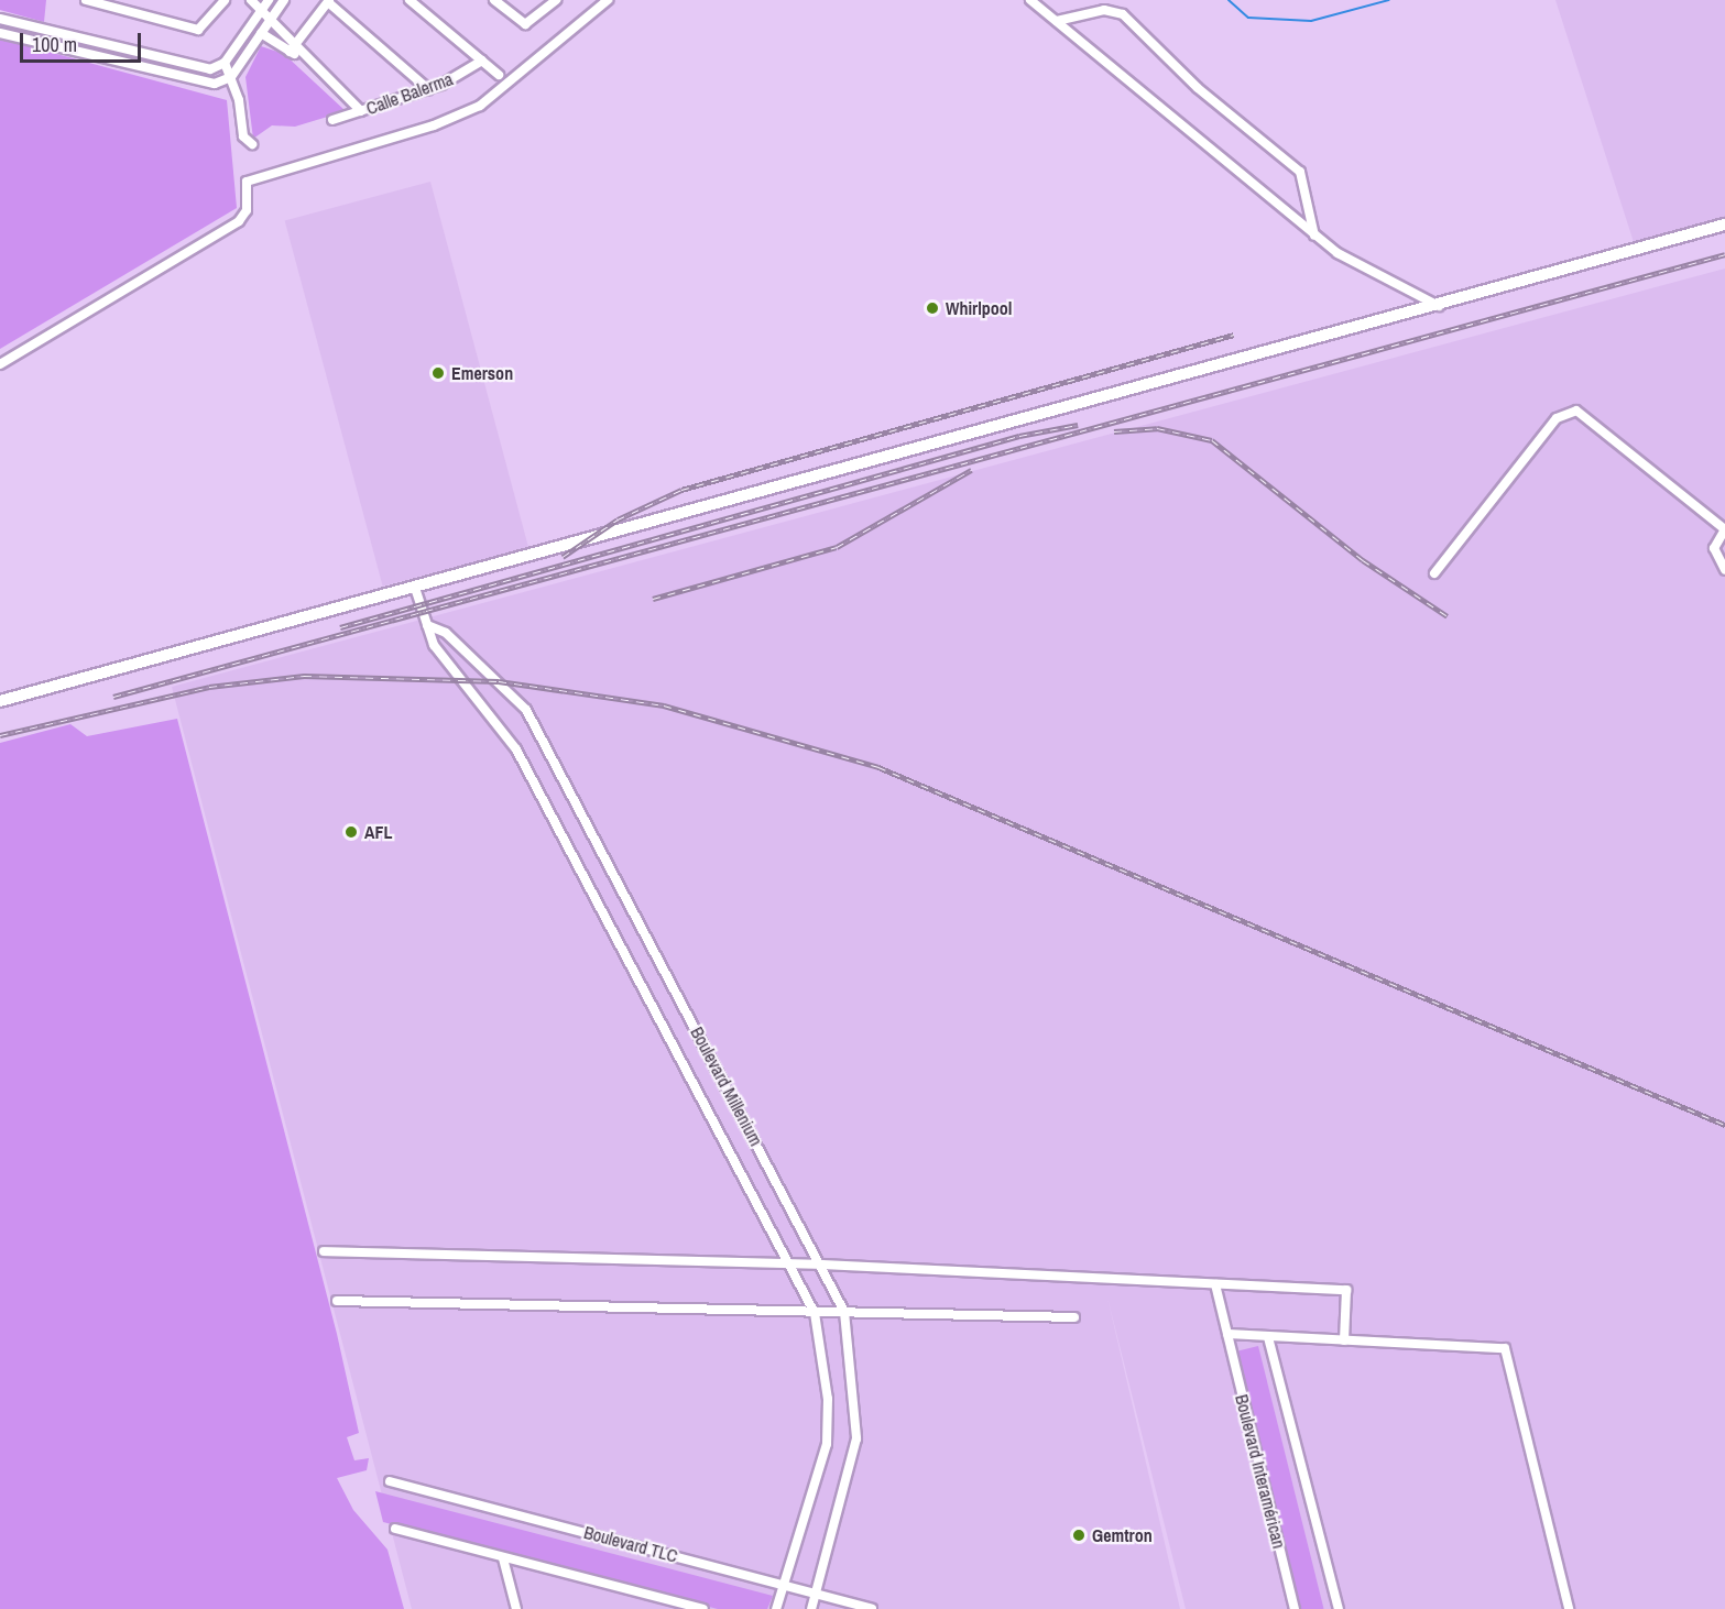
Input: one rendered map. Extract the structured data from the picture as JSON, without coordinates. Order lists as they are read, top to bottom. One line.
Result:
{"streets":{"street":["Calle Balerma","Boulevard Millenium","Boulevard Interamérican","Boulevard TLC"]},"crossings":[["Boulevard Millenium","Boulevard TLC"]],"places":["Whirlpool","Emerson","AFL","Gemtron"],"scale_bar":"100 m"}
